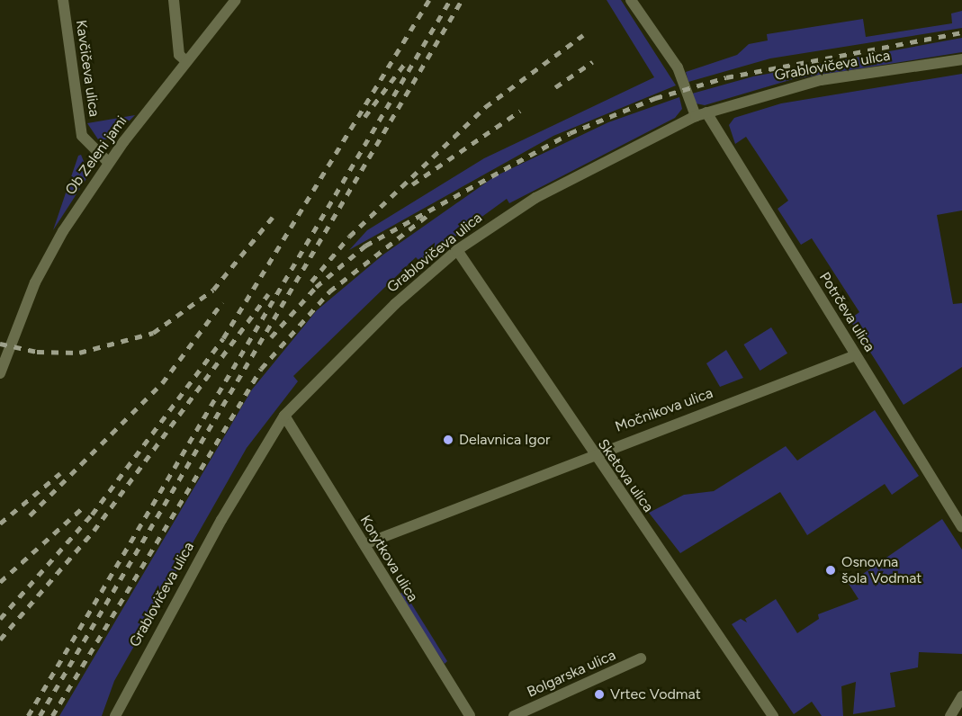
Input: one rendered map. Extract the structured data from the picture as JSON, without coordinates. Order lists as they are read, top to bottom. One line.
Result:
{"streets":{"street":["Grablovičeva ulica","Kavčičeva ulica","Ob Zeleni jami","Potrčeva ulica","Močnikova ulica","Sketova ulica","Korytkova ulica","Bolgarska ulica"]},"crossings":[["Grablovičeva ulica","Potrčeva ulica"],["Grablovičeva ulica","Sketova ulica"],["Grablovičeva ulica","Korytkova ulica"],["Kavčičeva ulica","Ob Zeleni jami"],["Potrčeva ulica","Močnikova ulica"],["Močnikova ulica","Sketova ulica"],["Močnikova ulica","Korytkova ulica"]],"places":["Delavnica Igor","Osnovna šola Vodmat","Vrtec Vodmat"]}
